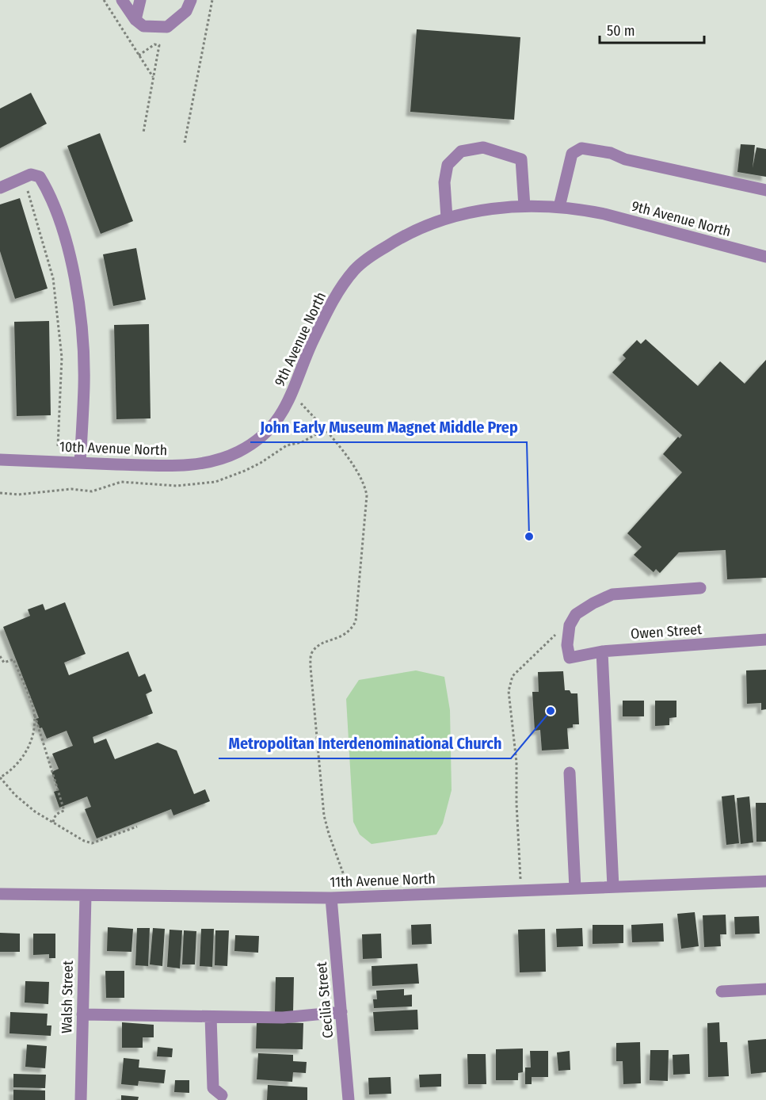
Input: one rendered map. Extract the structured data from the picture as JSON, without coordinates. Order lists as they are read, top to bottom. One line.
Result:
{"streets":{"street":["9th Avenue North","10th Avenue North","Owen Street","11th Avenue North","Walsh Street","Cecilia Street"]},"crossings":[["9th Avenue North","10th Avenue North"],["11th Avenue North","Walsh Street"],["11th Avenue North","Cecilia Street"]],"places":["John Early Museum Magnet Middle Prep","Metropolitan Interdenominational Church"],"scale_bar":"50 m"}
